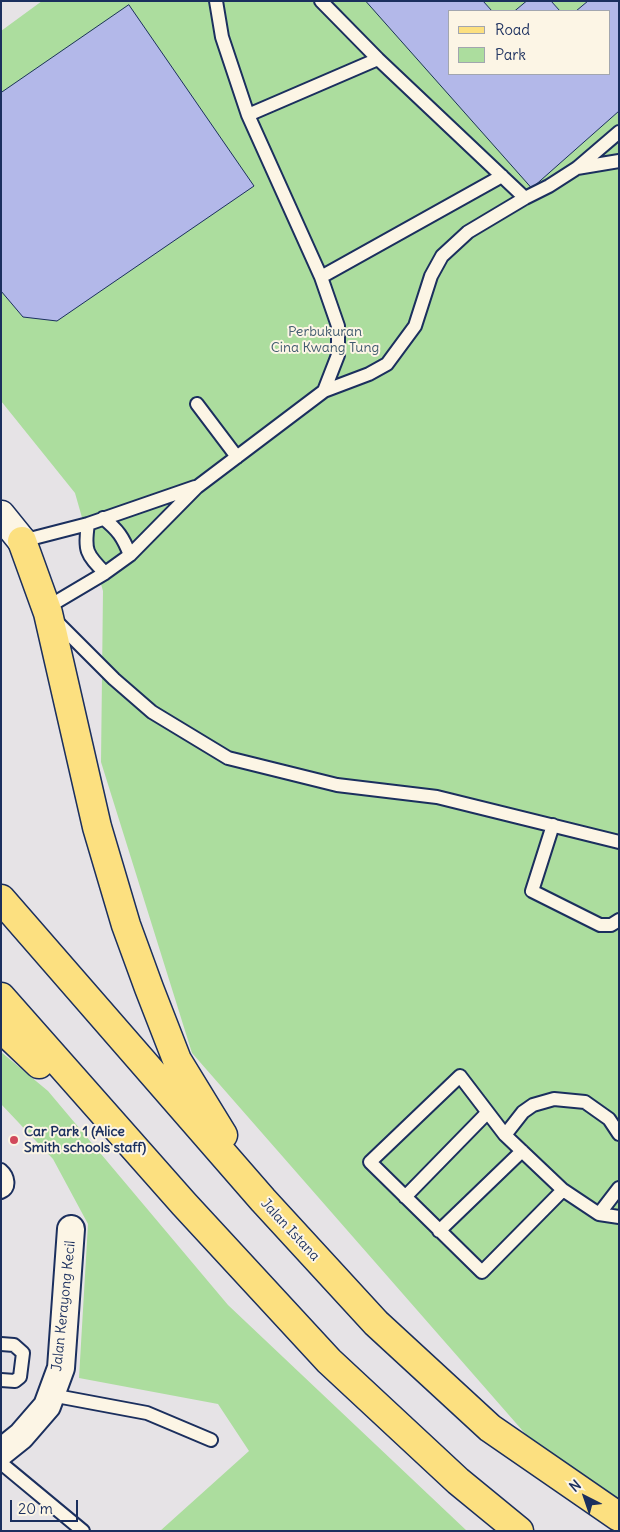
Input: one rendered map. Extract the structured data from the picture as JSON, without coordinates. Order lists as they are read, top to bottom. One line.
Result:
{"streets":{"main road":["Jalan Istana"],"street":["Jalan Kerayong Kecil"]},"parks":["Perbukuran Cina Kwang Tung"],"places":["Car Park 1 (Alice Smith schools staff)"],"legend":["Road","Park"],"scale_bar":"20 m","north":"top left"}
